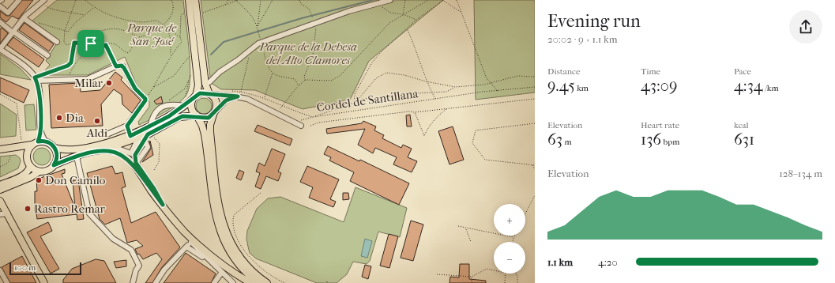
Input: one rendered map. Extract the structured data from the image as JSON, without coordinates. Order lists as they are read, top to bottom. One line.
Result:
{"streets":{"path":["Cordel de Santillana"]},"parks":["Parque de San José","Parque de la Dehesa del Alto Clamores"],"places":["Milar","Dia","Aldi","Don Camilo","Rastro Remar"],"scale_bar":"100 m","page":{"heading":["Evening run","20:02 · 9 × 1.1 km"],"stats":[["Distance","9.45 km"],["Time","43:09"],["Pace","4:34 /km"],["Elevation","63 m"],["Heart rate","136 bpm"],["kcal","631"]],"chart":["Elevation","128–134 m"],"map_buttons":["+","−"],"list":[{"name":"1.1 km","note":"4:20"}],"scale":"100 m"}}
